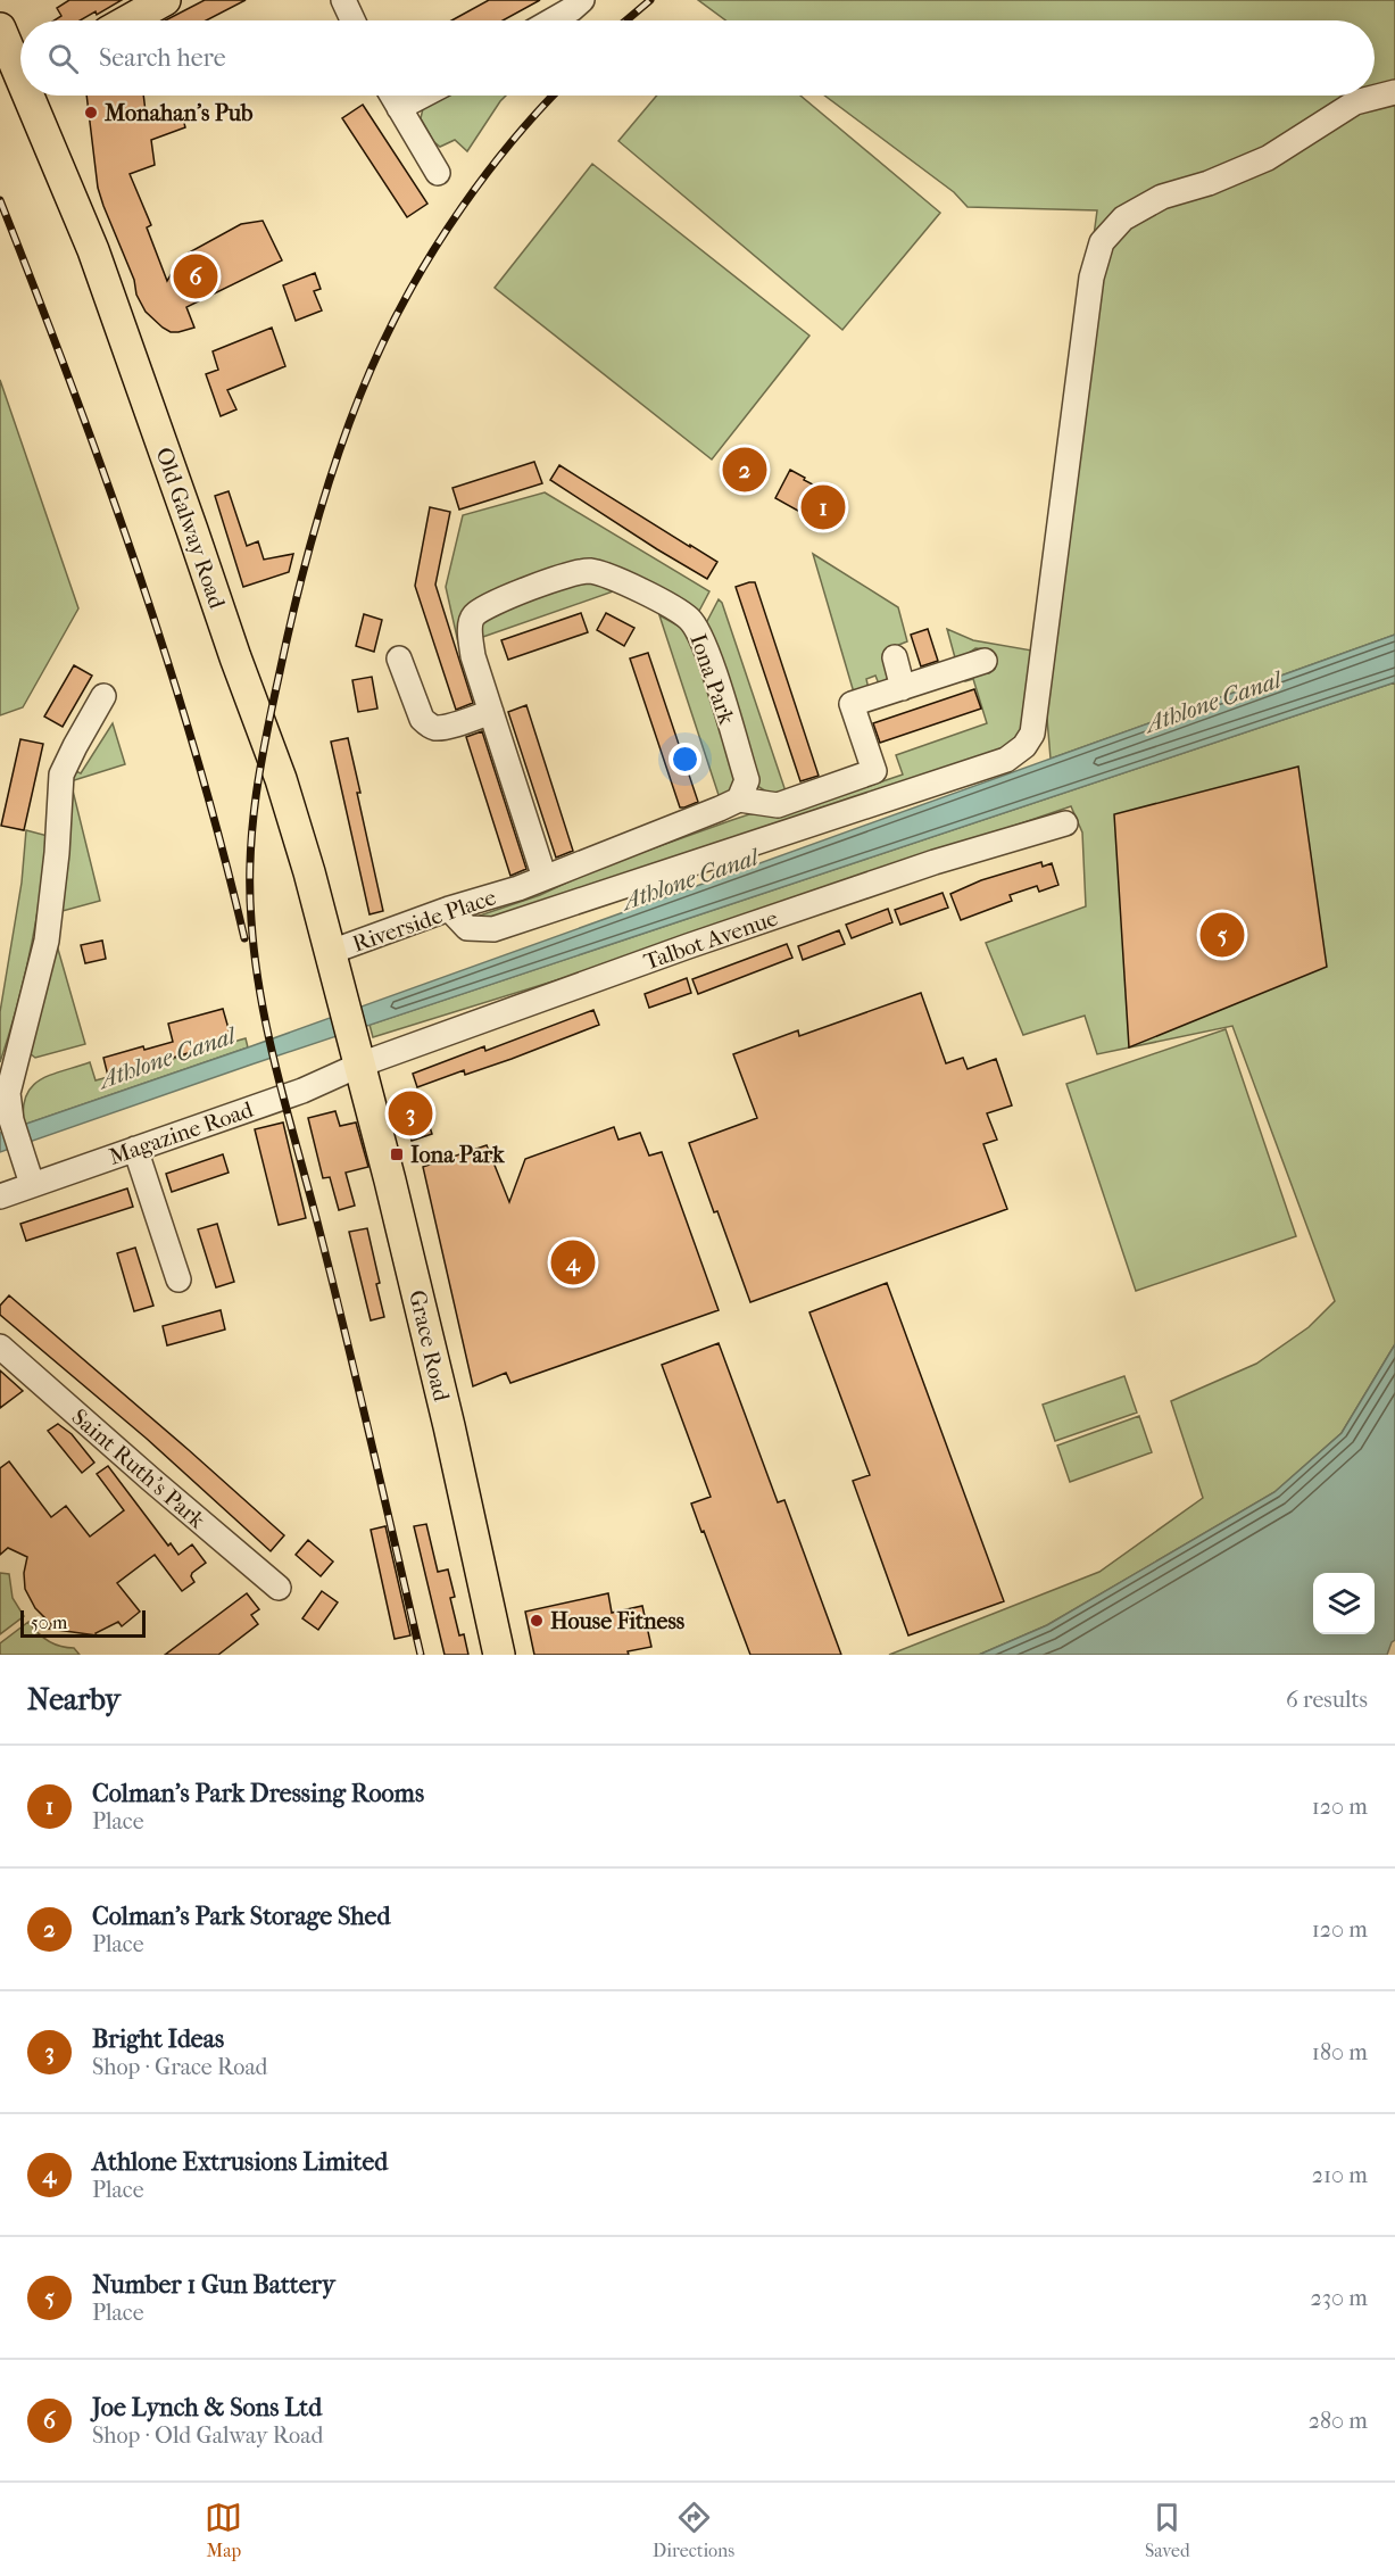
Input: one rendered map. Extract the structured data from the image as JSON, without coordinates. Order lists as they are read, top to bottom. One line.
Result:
{"streets":{"main road":["Old Galway Road","Grace Road"],"street":["Iona Park","Riverside Place","Talbot Avenue","Magazine Road","Saint Ruth's Park"]},"crossings":[["Old Galway Road","Riverside Place"],["Old Galway Road","Talbot Avenue"],["Old Galway Road","Magazine Road"],["Old Galway Road","Grace Road"],["Iona Park","Riverside Place"],["Talbot Avenue","Magazine Road"],["Talbot Avenue","Grace Road"],["Magazine Road","Grace Road"]],"water":["Athlone Canal"],"places":{"other":["Monahan's Pub","House Fitness"],"transit":["Iona Park"]},"scale_bar":"50 m","page":{"search":"Search here","pins":["6","2","1","5","3","4"],"scale":"50 m","heading":["Nearby","6 results"],"list":[{"mark":"1","name":"Colman's Park Dressing Rooms","note":"Place","value":"120 m"},{"mark":"2","name":"Colman's Park Storage Shed","note":"Place","value":"120 m"},{"mark":"3","name":"Bright Ideas","note":"Shop · Grace Road","value":"180 m"},{"mark":"4","name":"Athlone Extrusions Limited","note":"Place","value":"210 m"},{"mark":"5","name":"Number 1 Gun Battery","note":"Place","value":"230 m"},{"mark":"6","name":"Joe Lynch & Sons Ltd","note":"Shop · Old Galway Road","value":"280 m"}],"nav":["Map","Directions","Saved"]}}
